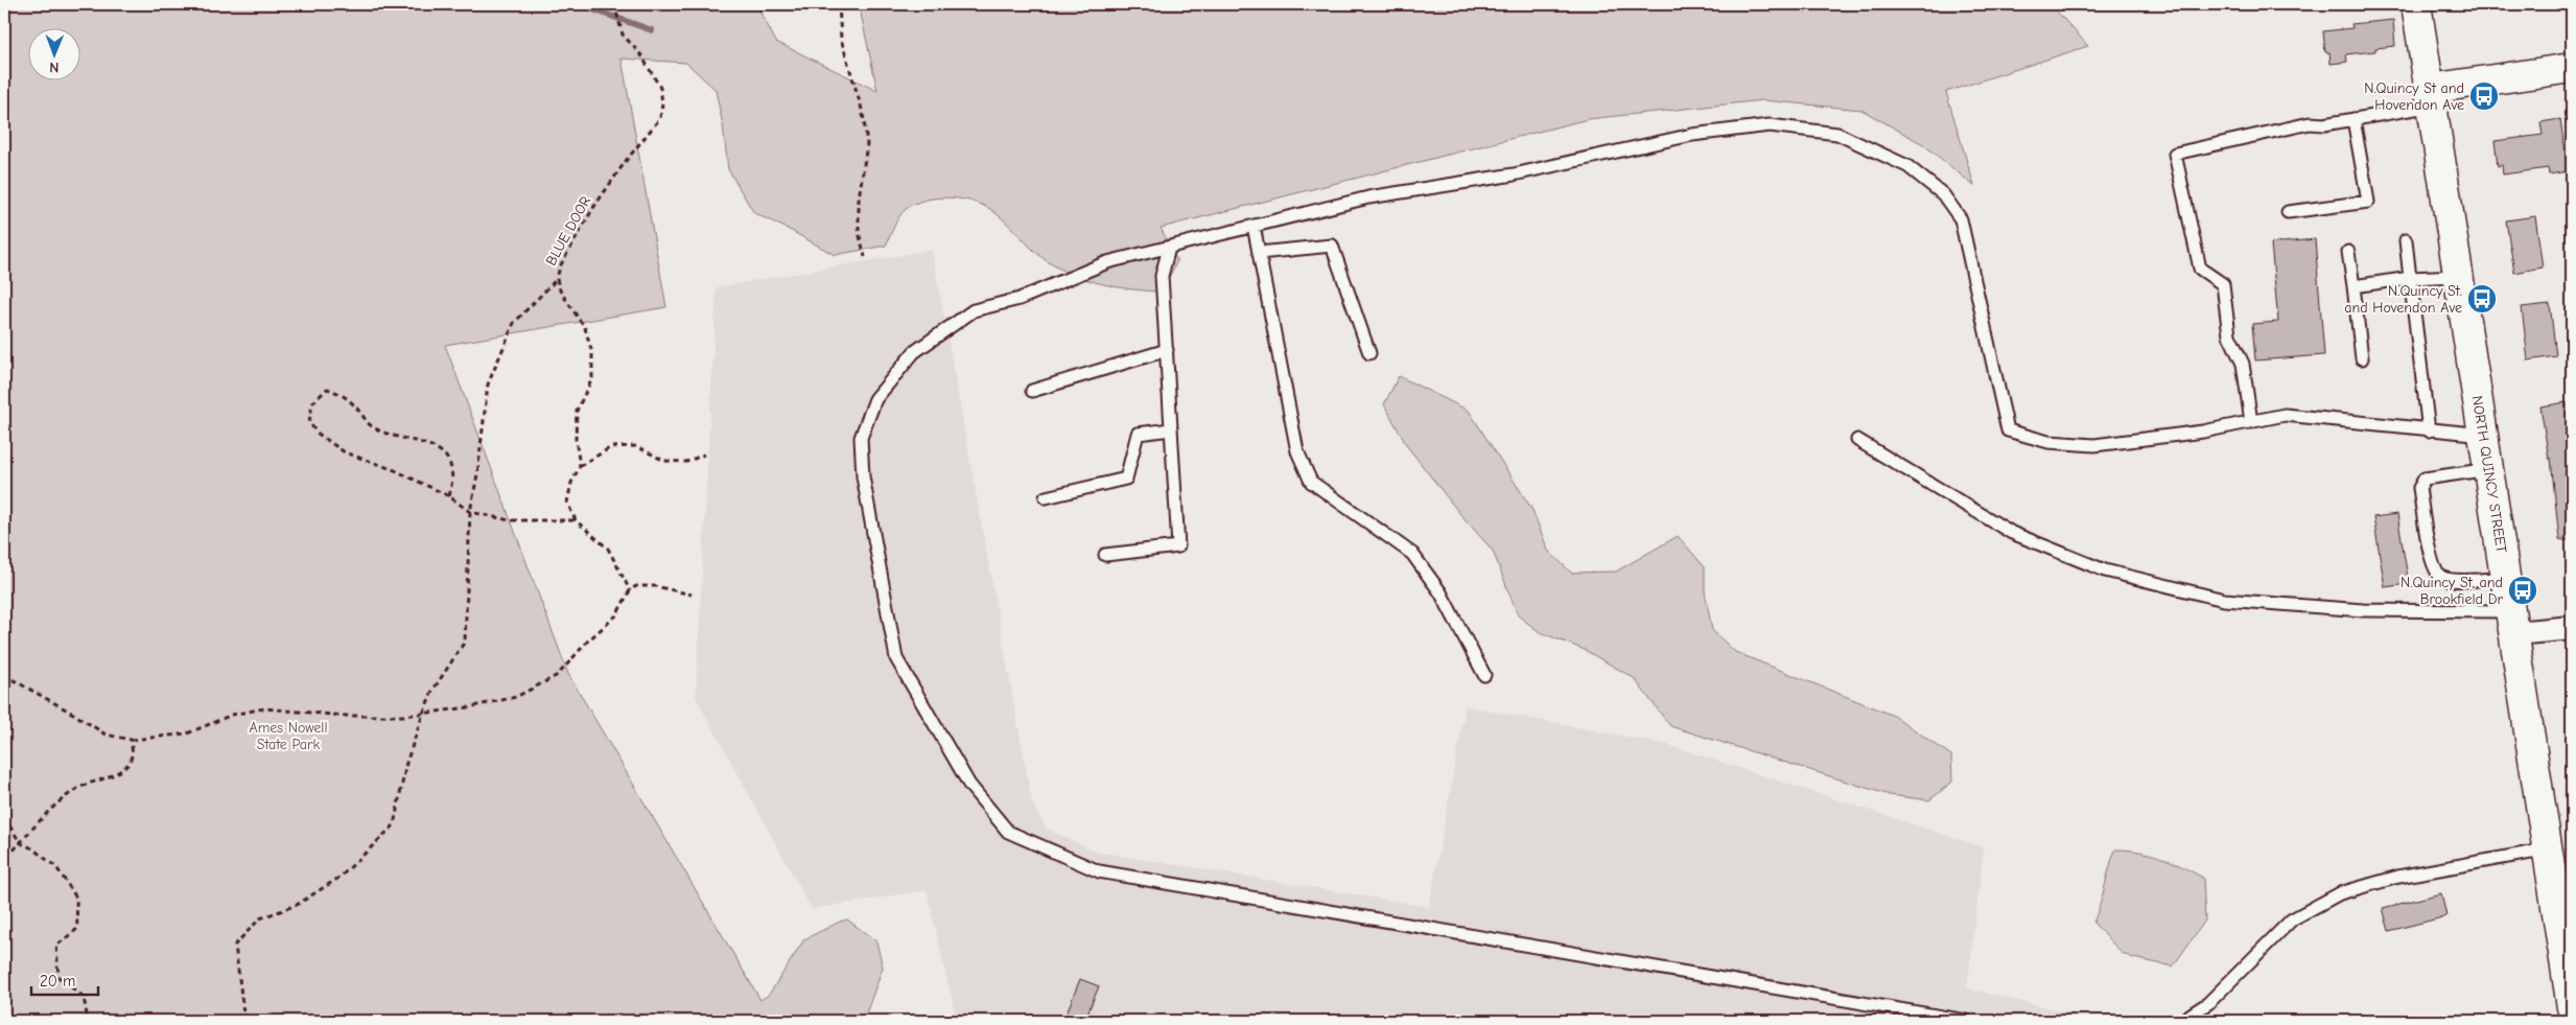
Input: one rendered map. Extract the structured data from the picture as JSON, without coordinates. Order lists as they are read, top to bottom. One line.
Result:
{"streets":{"main road":["NORTH QUINCY STREET"],"path":["BLUE DOOR"]},"parks":["Ames Nowell State Park"],"places":{"bus stop":["N.Quincy St and Hovendon Ave","N.Quincy St. and Hovendon Ave","N.Quincy St. and Brookfield Dr"]},"scale_bar":"20 m","north":"bottom"}
